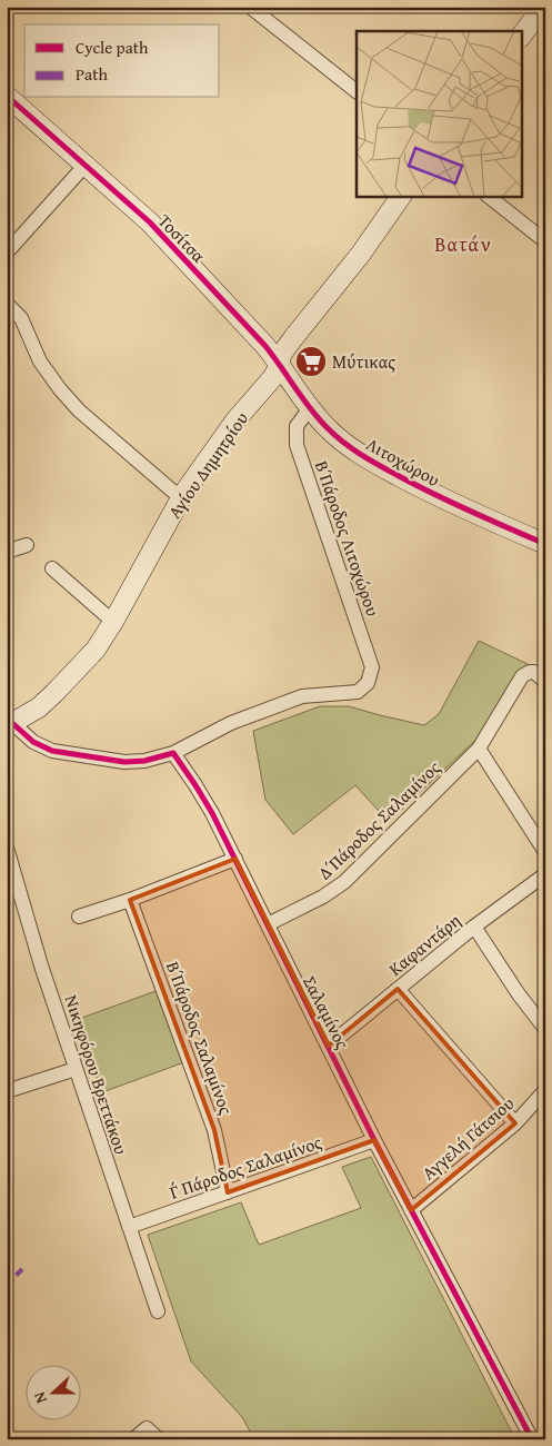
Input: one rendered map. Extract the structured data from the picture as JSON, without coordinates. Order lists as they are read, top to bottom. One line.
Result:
{"streets":{"street":["Τοσίτσα","Λιτοχώρου","Αγίου Δημητρίου","Β΄ Πάροδος Λιτοχώρου","Δ΄ Πάροδος Σαλαμίνος","Καφαντάρη","Σαλαμίνος","Β΄ Πάροδος Σαλαμίνος","Νικηφόρου Βρεττάκου","Αγγελή Γάτσιου","Γ΄ Πάροδος Σαλαμίνος"]},"crossings":[["Τοσίτσα","Λιτοχώρου"],["Τοσίτσα","Αγίου Δημητρίου"],["Λιτοχώρου","Αγίου Δημητρίου"],["Λιτοχώρου","Β΄ Πάροδος Λιτοχώρου"],["Β΄ Πάροδος Λιτοχώρου","Σαλαμίνος"],["Δ΄ Πάροδος Σαλαμίνος","Σαλαμίνος"],["Καφαντάρη","Σαλαμίνος"],["Σαλαμίνος","Αγγελή Γάτσιου"],["Σαλαμίνος","Γ΄ Πάροδος Σαλαμίνος"],["Β΄ Πάροδος Σαλαμίνος","Γ΄ Πάροδος Σαλαμίνος"],["Νικηφόρου Βρεττάκου","Γ΄ Πάροδος Σαλαμίνος"]],"districts":["Βατάν"],"places":{"supermarket":["Μύτικας"]},"legend":["Cycle path","Path"],"north":"left"}
